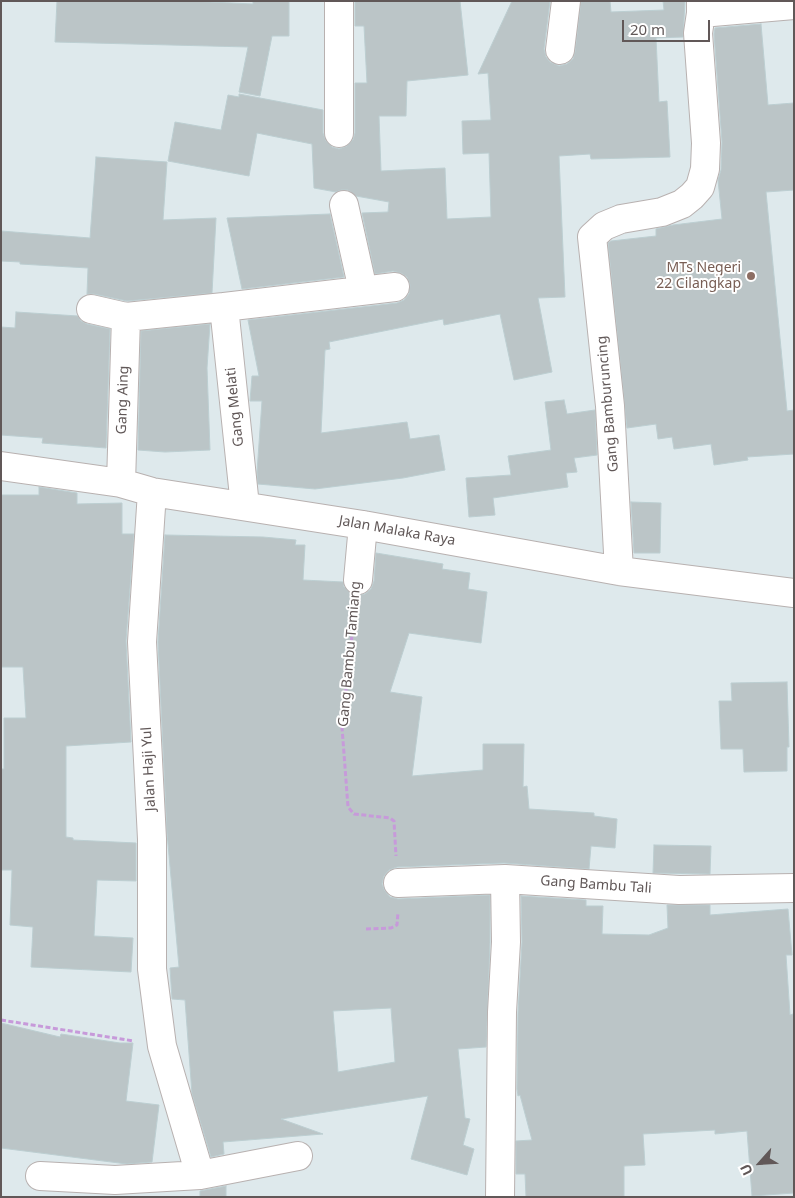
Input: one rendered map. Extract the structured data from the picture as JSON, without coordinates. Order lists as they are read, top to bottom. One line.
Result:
{"streets":{"street":["Gang Aing","Gang Bamburuncing","Gang Melati","Jalan Malaka Raya","Gang Bambu Tamiang","Jalan Haji Yul","Gang Bambu Tali"]},"crossings":[["Gang Aing","Jalan Malaka Raya"],["Gang Bamburuncing","Jalan Malaka Raya"],["Gang Melati","Jalan Malaka Raya"],["Jalan Malaka Raya","Gang Bambu Tamiang"],["Jalan Malaka Raya","Jalan Haji Yul"],["Gang Bambu Tamiang","Gang Bambu Tali"]],"places":["MTs Negeri 22 Cilangkap"],"scale_bar":"20 m","north":"bottom left"}
